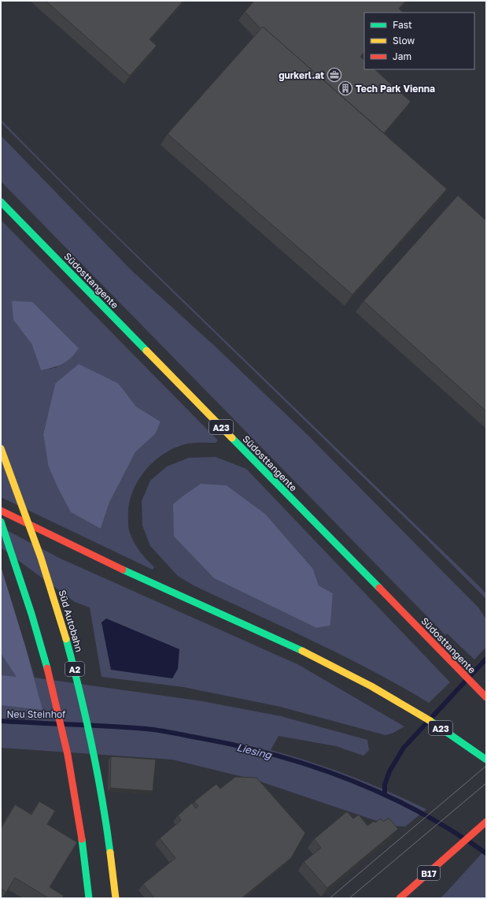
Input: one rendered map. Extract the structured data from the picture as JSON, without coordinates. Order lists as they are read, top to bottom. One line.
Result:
{"streets":{"main road":["Südosttangente","A23","Süd Autobahn","A2","B17"]},"water":["Liesing"],"parks":["Neu Steinhof"],"places":{"office":["gurkerl.at"],"building":["Tech Park Vienna"]},"legend":["Fast","Slow","Jam"]}
